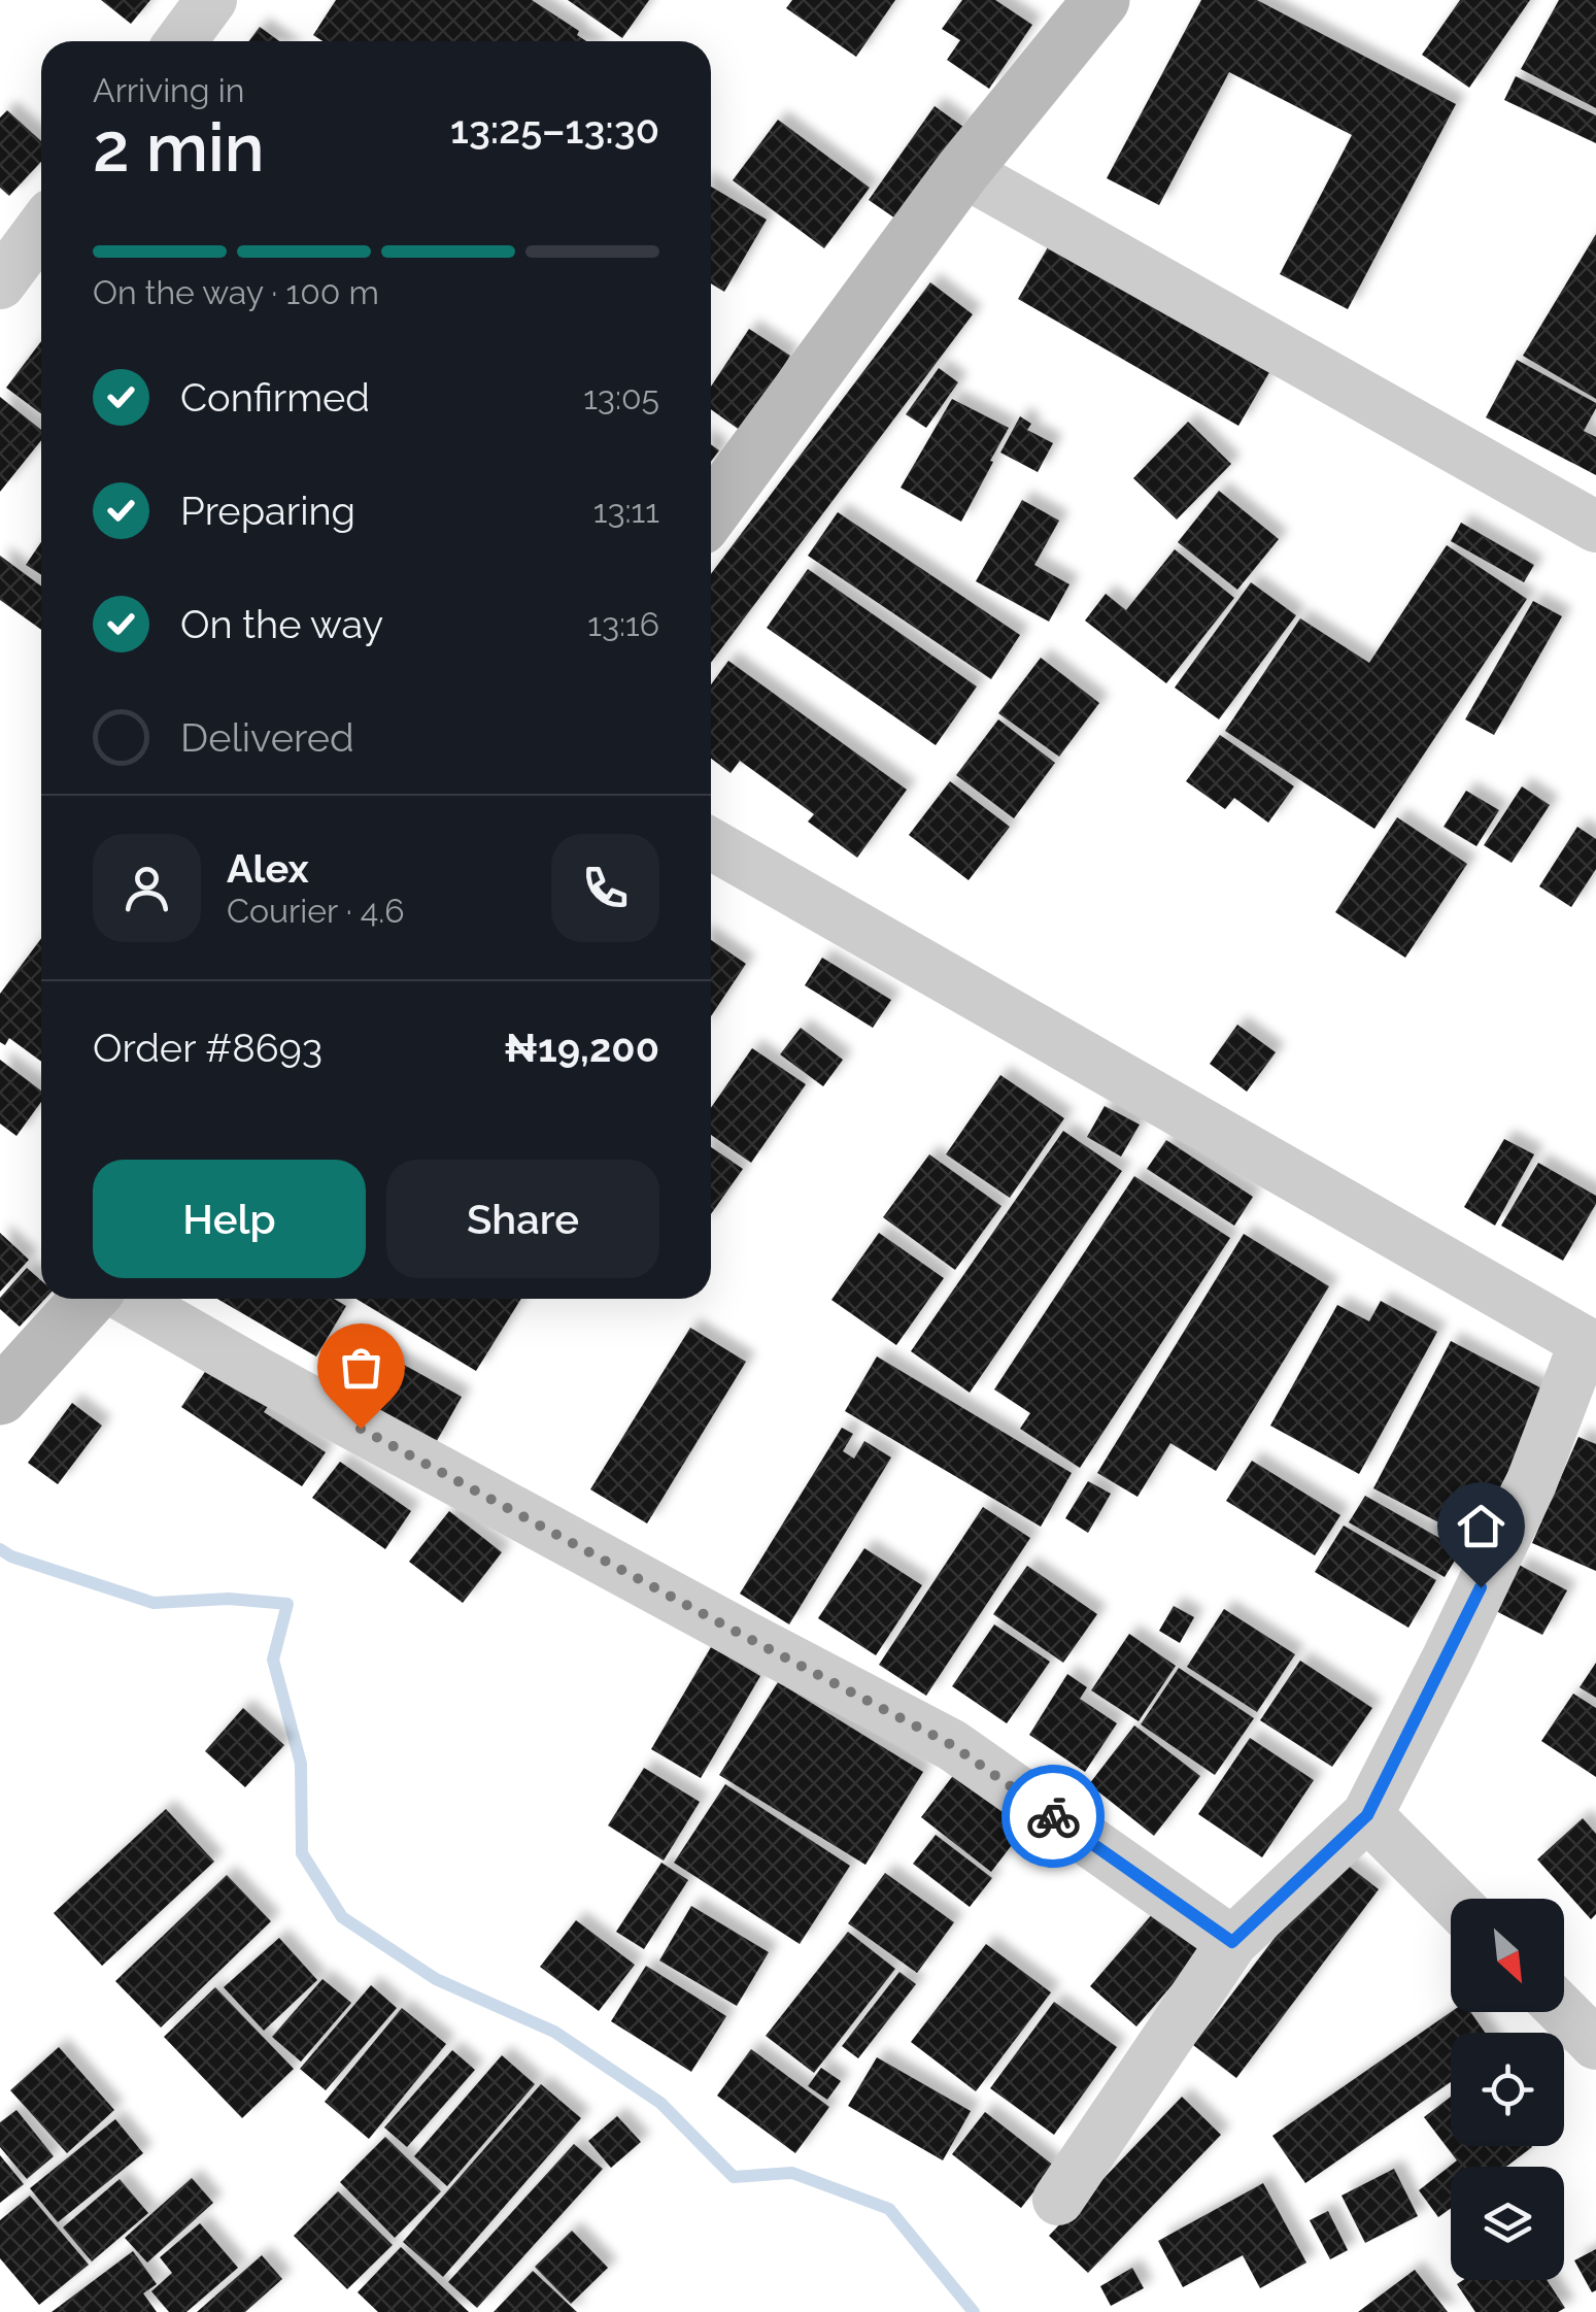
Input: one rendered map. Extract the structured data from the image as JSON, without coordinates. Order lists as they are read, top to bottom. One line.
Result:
{"north":"bottom right","page":{"heading":["2 min","Arriving in","13:25–13:30"],"panel":["Alex","Courier · 4.6","Order #8693","₦19,200"],"bar":"On the way · 100 m","list":[["Confirmed","13:05"],["Preparing","13:11"],["On the way","13:16"],"Delivered"],"buttons":["Help","Share"]}}
